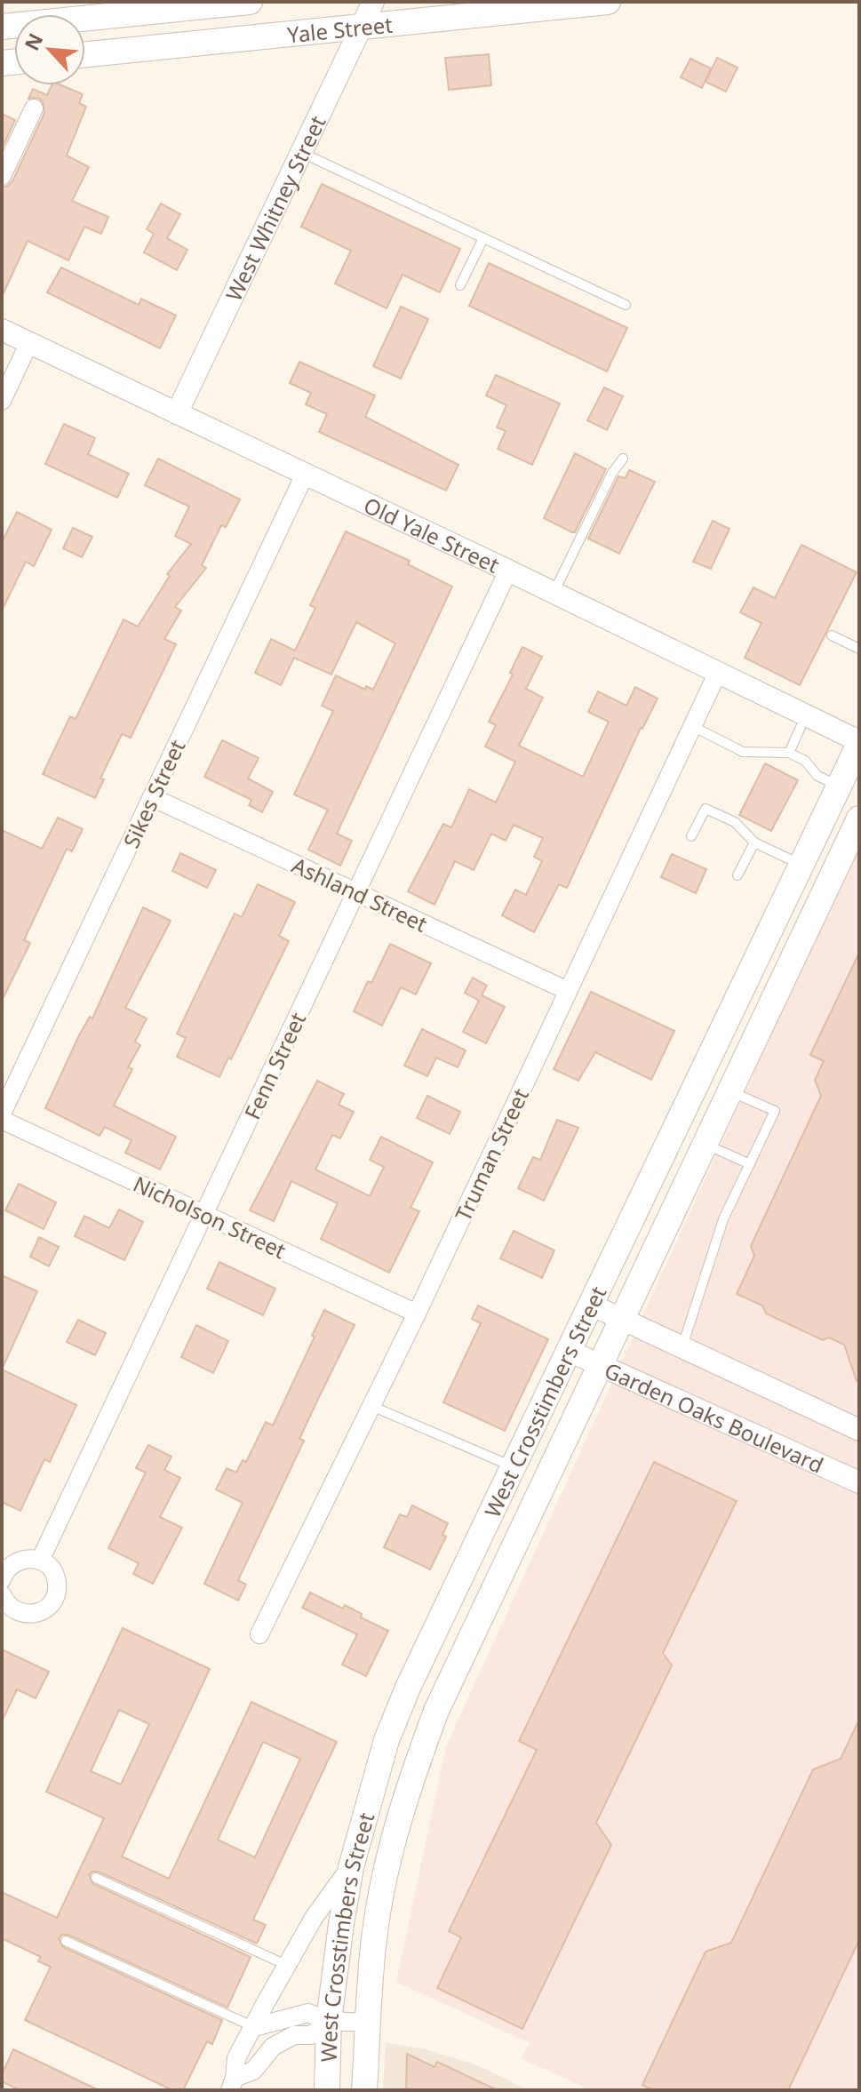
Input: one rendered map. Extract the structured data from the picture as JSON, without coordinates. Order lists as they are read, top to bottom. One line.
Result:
{"streets":{"main road":["Yale Street","West Crosstimbers Street"],"street":["West Whitney Street","Old Yale Street","Sikes Street","Ashland Street","Fenn Street","Truman Street","Nicholson Street","Garden Oaks Boulevard"]},"crossings":[["Yale Street","West Whitney Street"],["West Whitney Street","Old Yale Street"],["Old Yale Street","Sikes Street"],["Old Yale Street","Fenn Street"],["Old Yale Street","Truman Street"],["Old Yale Street","West Crosstimbers Street"],["Sikes Street","Ashland Street"],["Ashland Street","Fenn Street"],["Ashland Street","Truman Street"],["Fenn Street","Nicholson Street"],["Truman Street","Nicholson Street"],["West Crosstimbers Street","Garden Oaks Boulevard"]],"north":"top left"}
